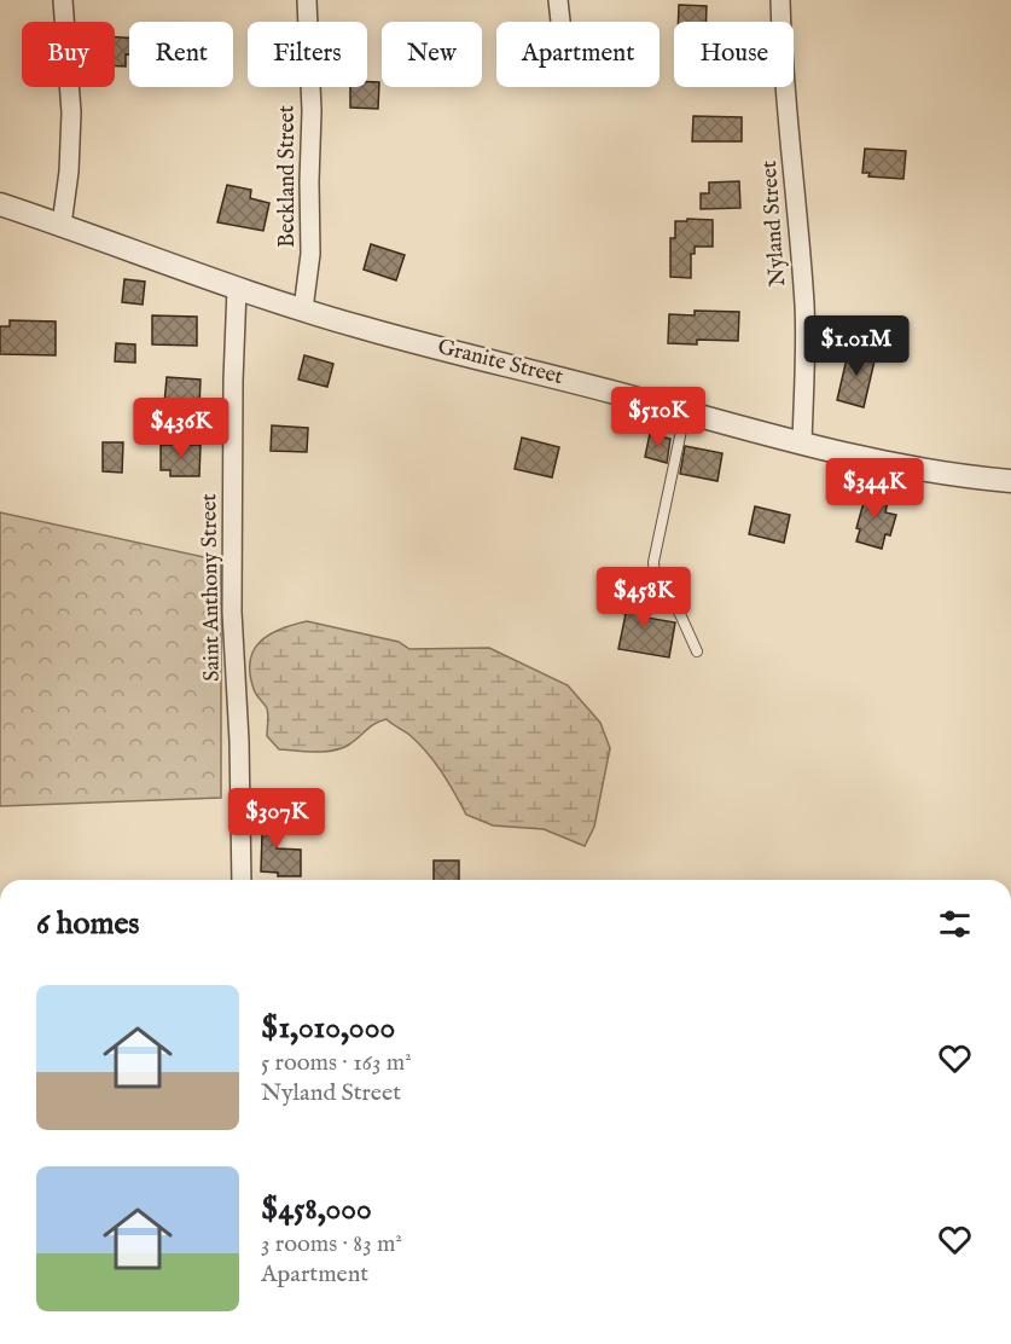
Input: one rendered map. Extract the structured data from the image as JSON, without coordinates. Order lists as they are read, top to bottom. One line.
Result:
{"streets":{"street":["Beckland Street","Nyland Street","Granite Street","Saint Anthony Street"]},"crossings":[["Beckland Street","Granite Street"],["Nyland Street","Granite Street"],["Granite Street","Saint Anthony Street"]],"page":{"chip":["Buy","Rent","Filters","New","Apartment","House"],"price":["$1.01M","$510K","$436K","$344K","$458K","$307K"],"heading":"6 homes","list":[{"name":"$1,010,000","note":"5 rooms · 163 m² · Nyland Street"},{"name":"$458,000","note":"3 rooms · 83 m² · Apartment"}]}}
